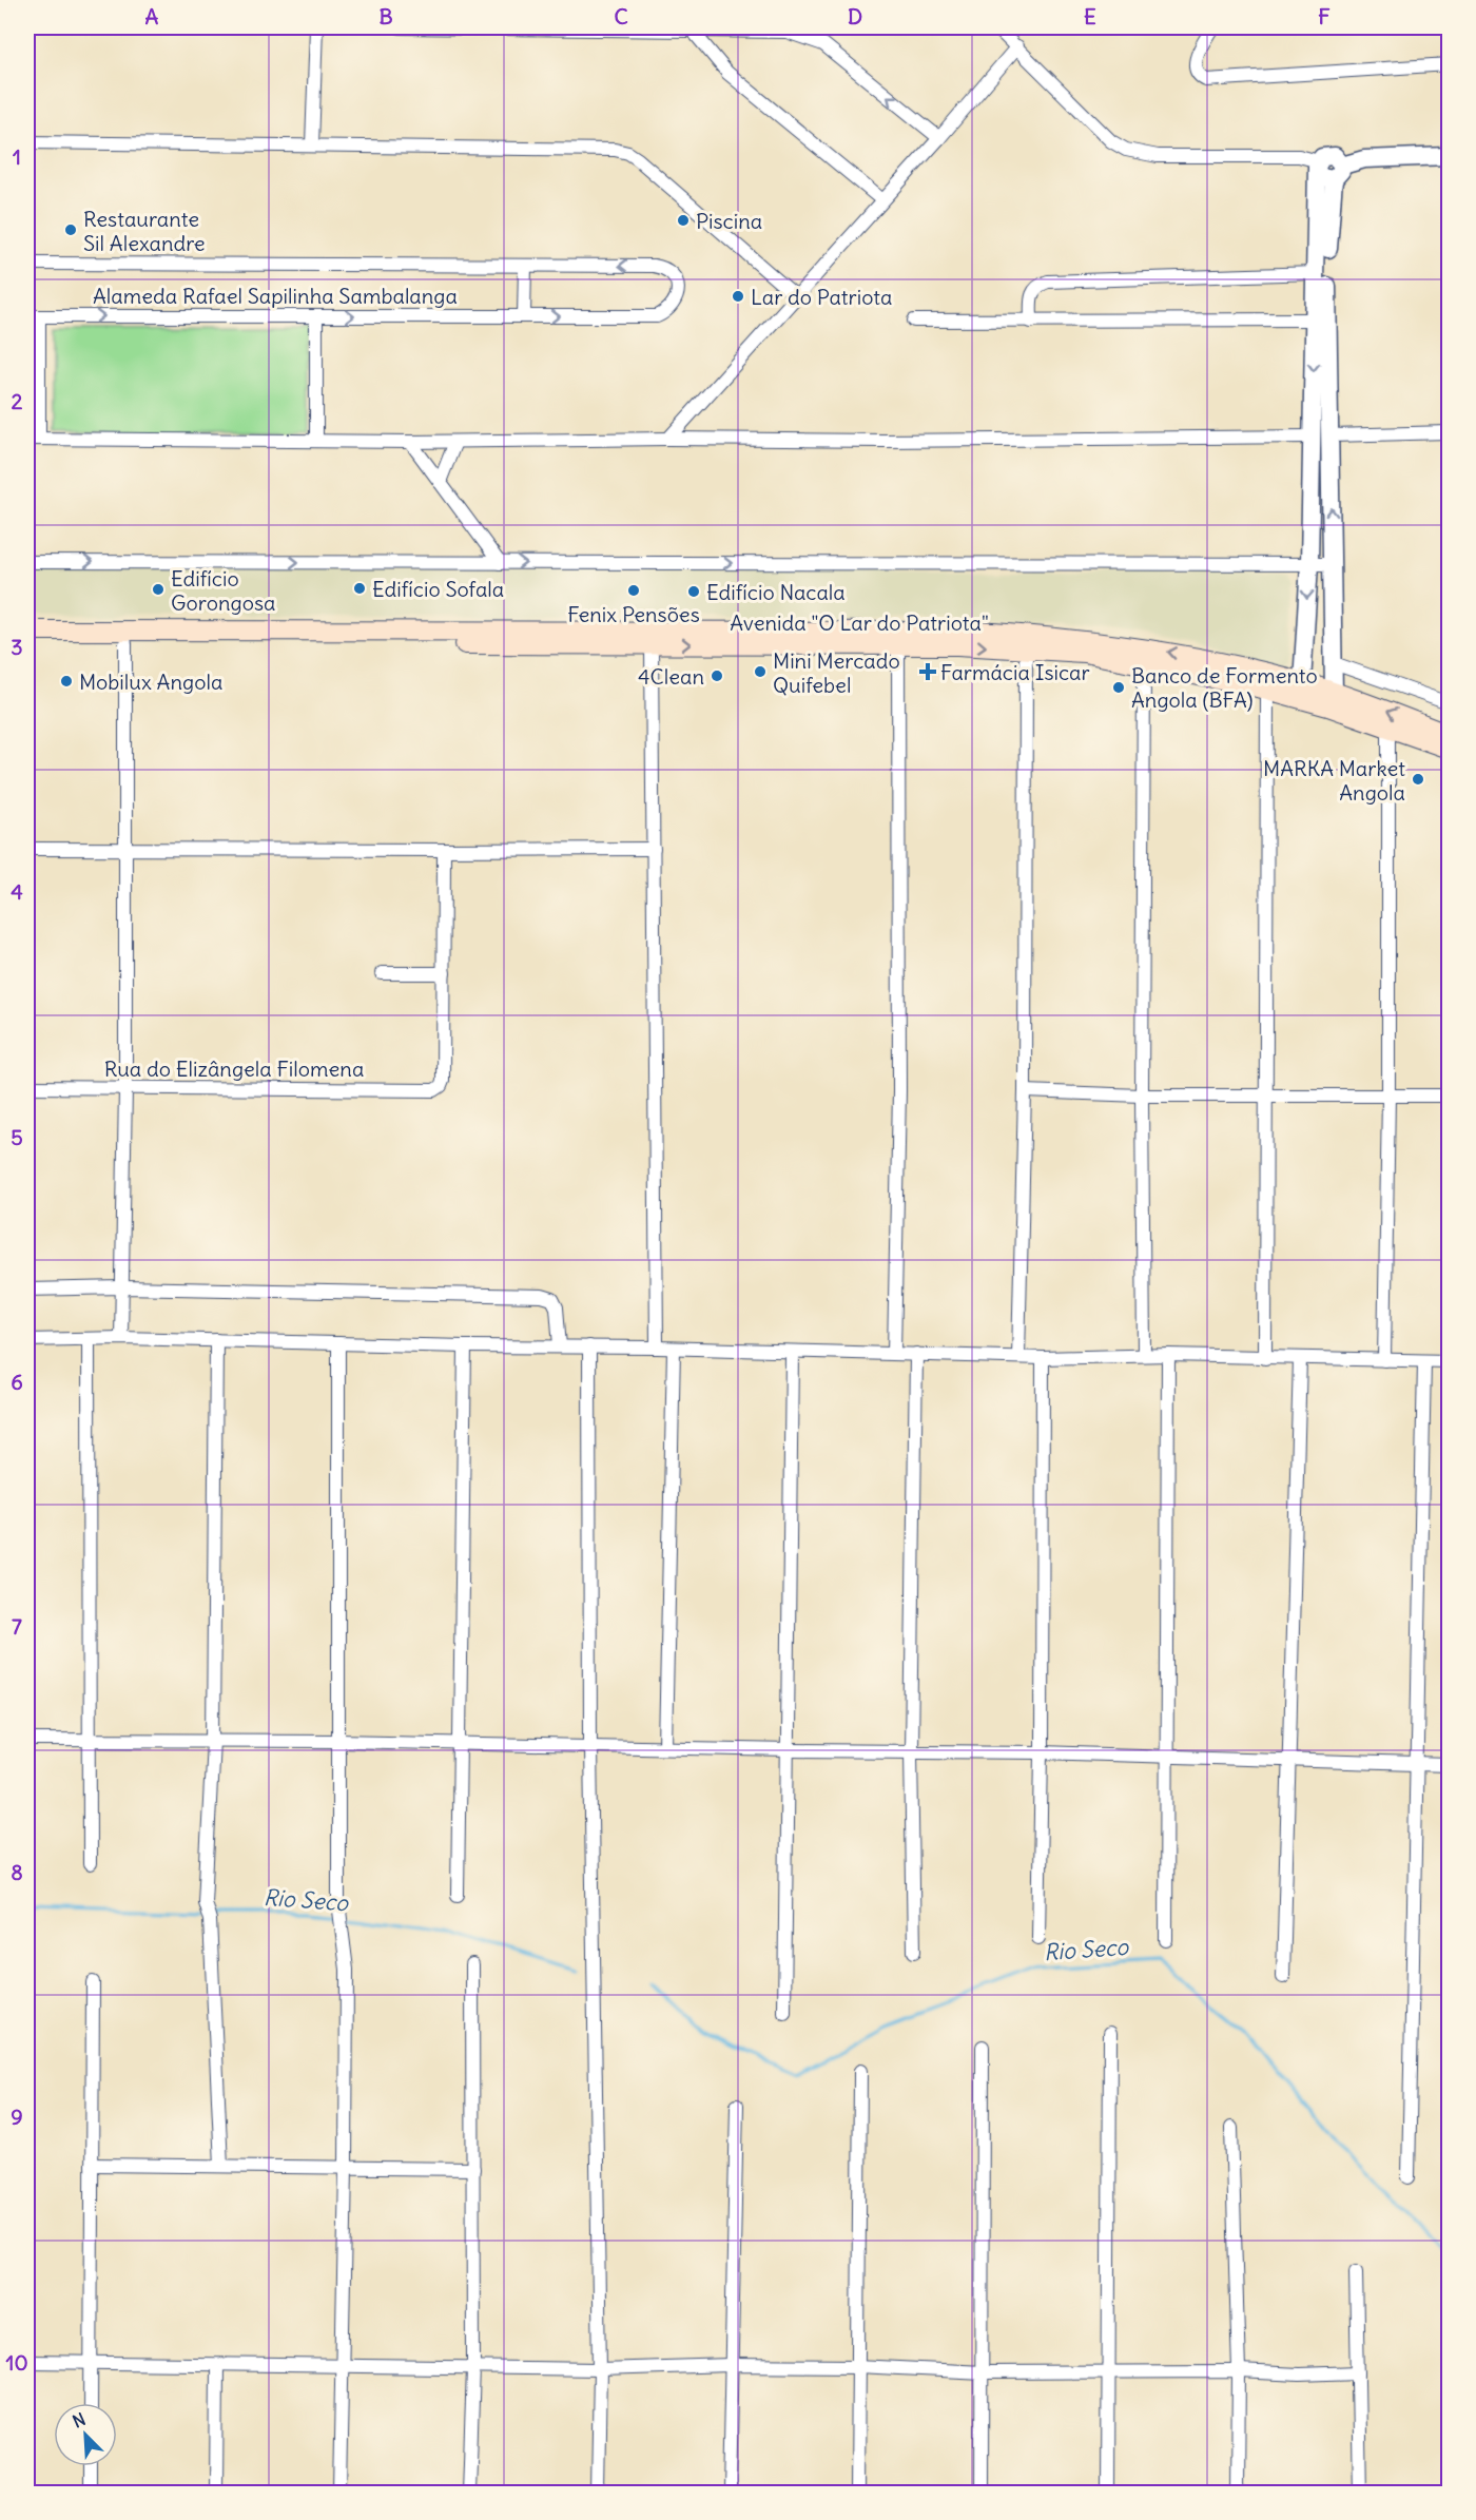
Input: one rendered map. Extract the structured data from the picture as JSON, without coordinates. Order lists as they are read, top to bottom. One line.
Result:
{"streets":{"main road":["Avenida \"O Lar do Patriota\""],"street":["Alameda Rafael Sapilinha Sambalanga","Rua do Elizângela Filomena"]},"water":["Rio Seco"],"places":{"other":["Piscina","Restaurante Sil Alexandre","Lar do Patriota","Edifício Sofala","Edifício Gorongosa","Fenix Pensões","Edifício Nacala","Mini Mercado Quifebel","4Clean","Mobilux Angola","Banco de Formento Angola (BFA)","MARKA Market Angola"],"health":["Farmácia Isicar"]},"north":"top left","grid":{"columns":["A","B","C","D","E","F"],"rows":["1","2","3","4","5","6","7","8","9","10"]}}
